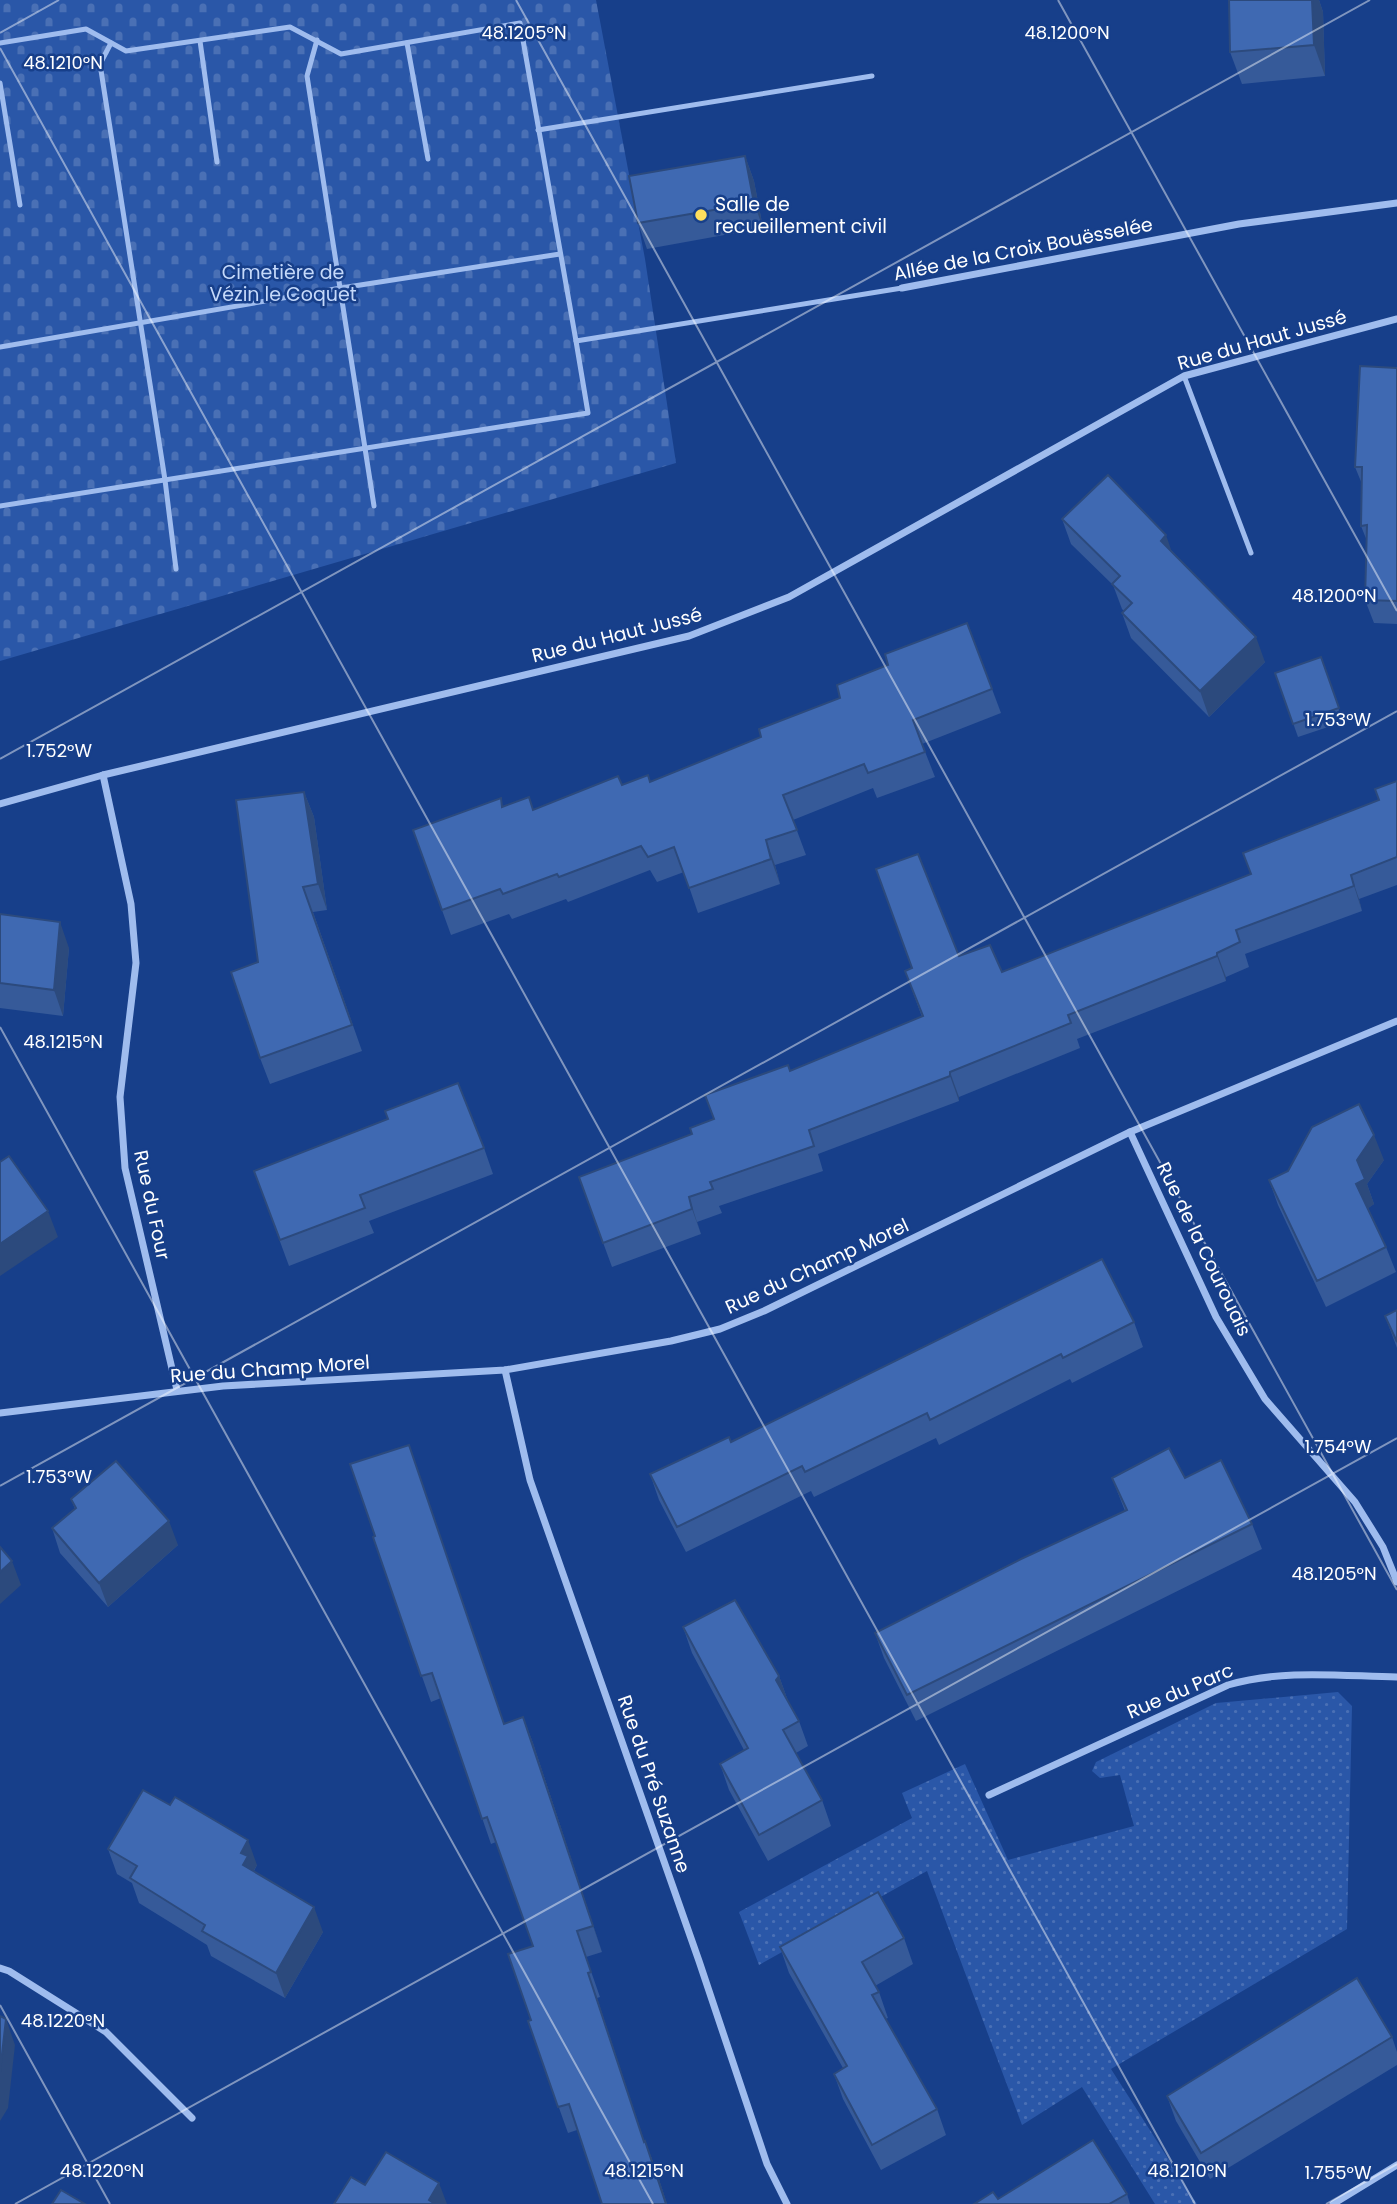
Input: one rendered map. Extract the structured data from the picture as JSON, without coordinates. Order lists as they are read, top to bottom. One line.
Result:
{"streets":{"street":["Allée de la Croix Bouësselée","Rue du Haut Jussé","Rue du Four","Rue de la Courouais","Rue du Champ Morel","Rue du Parc","Rue du Pré Suzanne"]},"crossings":[["Rue du Haut Jussé","Rue du Four"],["Rue du Four","Rue du Champ Morel"],["Rue de la Courouais","Rue du Champ Morel"],["Rue du Champ Morel","Rue du Pré Suzanne"]],"parks":["Cimetière de Vézin le Coquet"],"places":["Salle de recueillement civil"],"coordinates":["48.1205°N","48.1200°N","48.1210°N","1.753°W","1.752°W","48.1215°N","1.754°W","48.1220°N","1.755°W"]}
